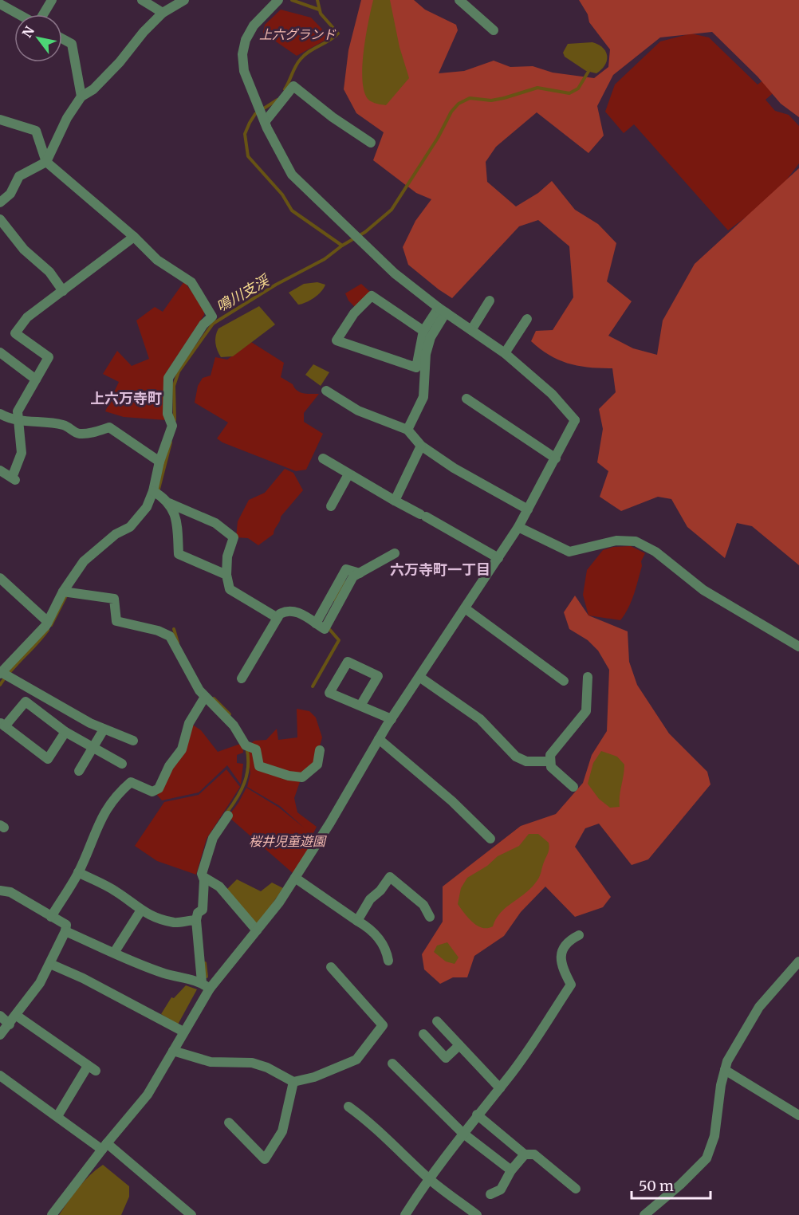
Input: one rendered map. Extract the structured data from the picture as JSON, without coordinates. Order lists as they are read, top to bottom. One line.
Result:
{"districts":["上六万寺町","六万寺町一丁目"],"water":["鳴川支渓"],"parks":["上六グランド","桜井児童遊園"],"scale_bar":"50 m","north":"top left"}
